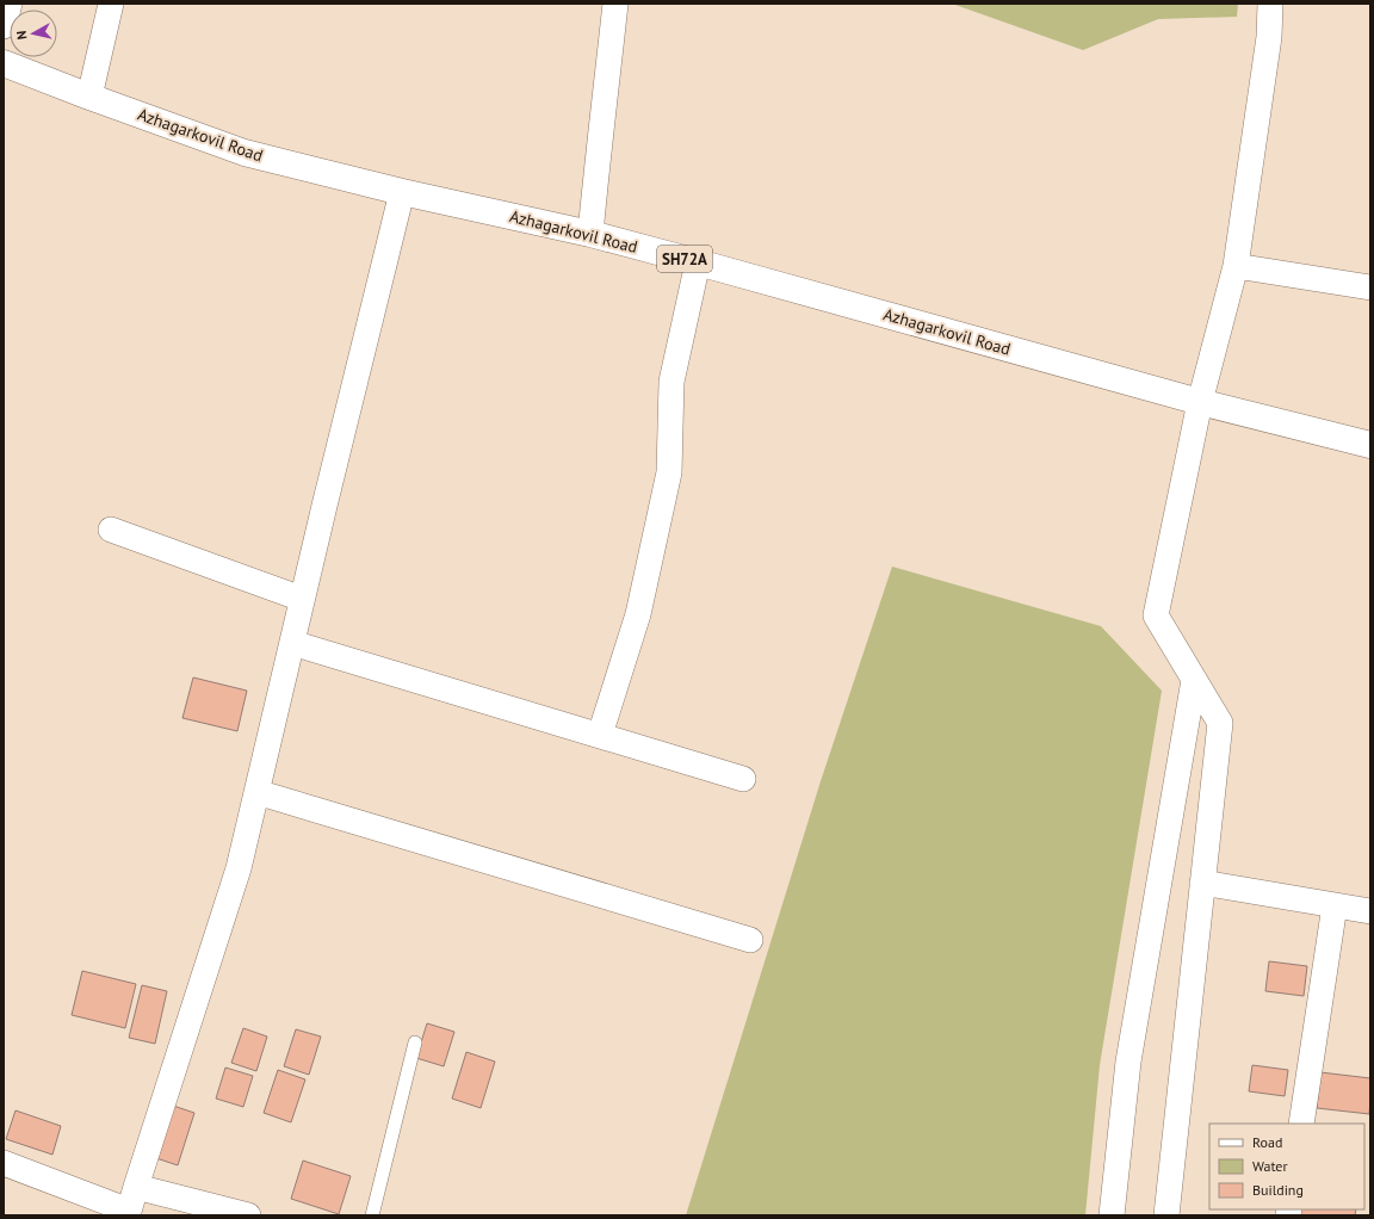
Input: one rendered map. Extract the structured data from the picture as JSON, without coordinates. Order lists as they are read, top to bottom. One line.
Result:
{"streets":{"main road":["Azhagarkovil Road","SH72A"]},"legend":["Road","Water","Building"],"north":"left"}
